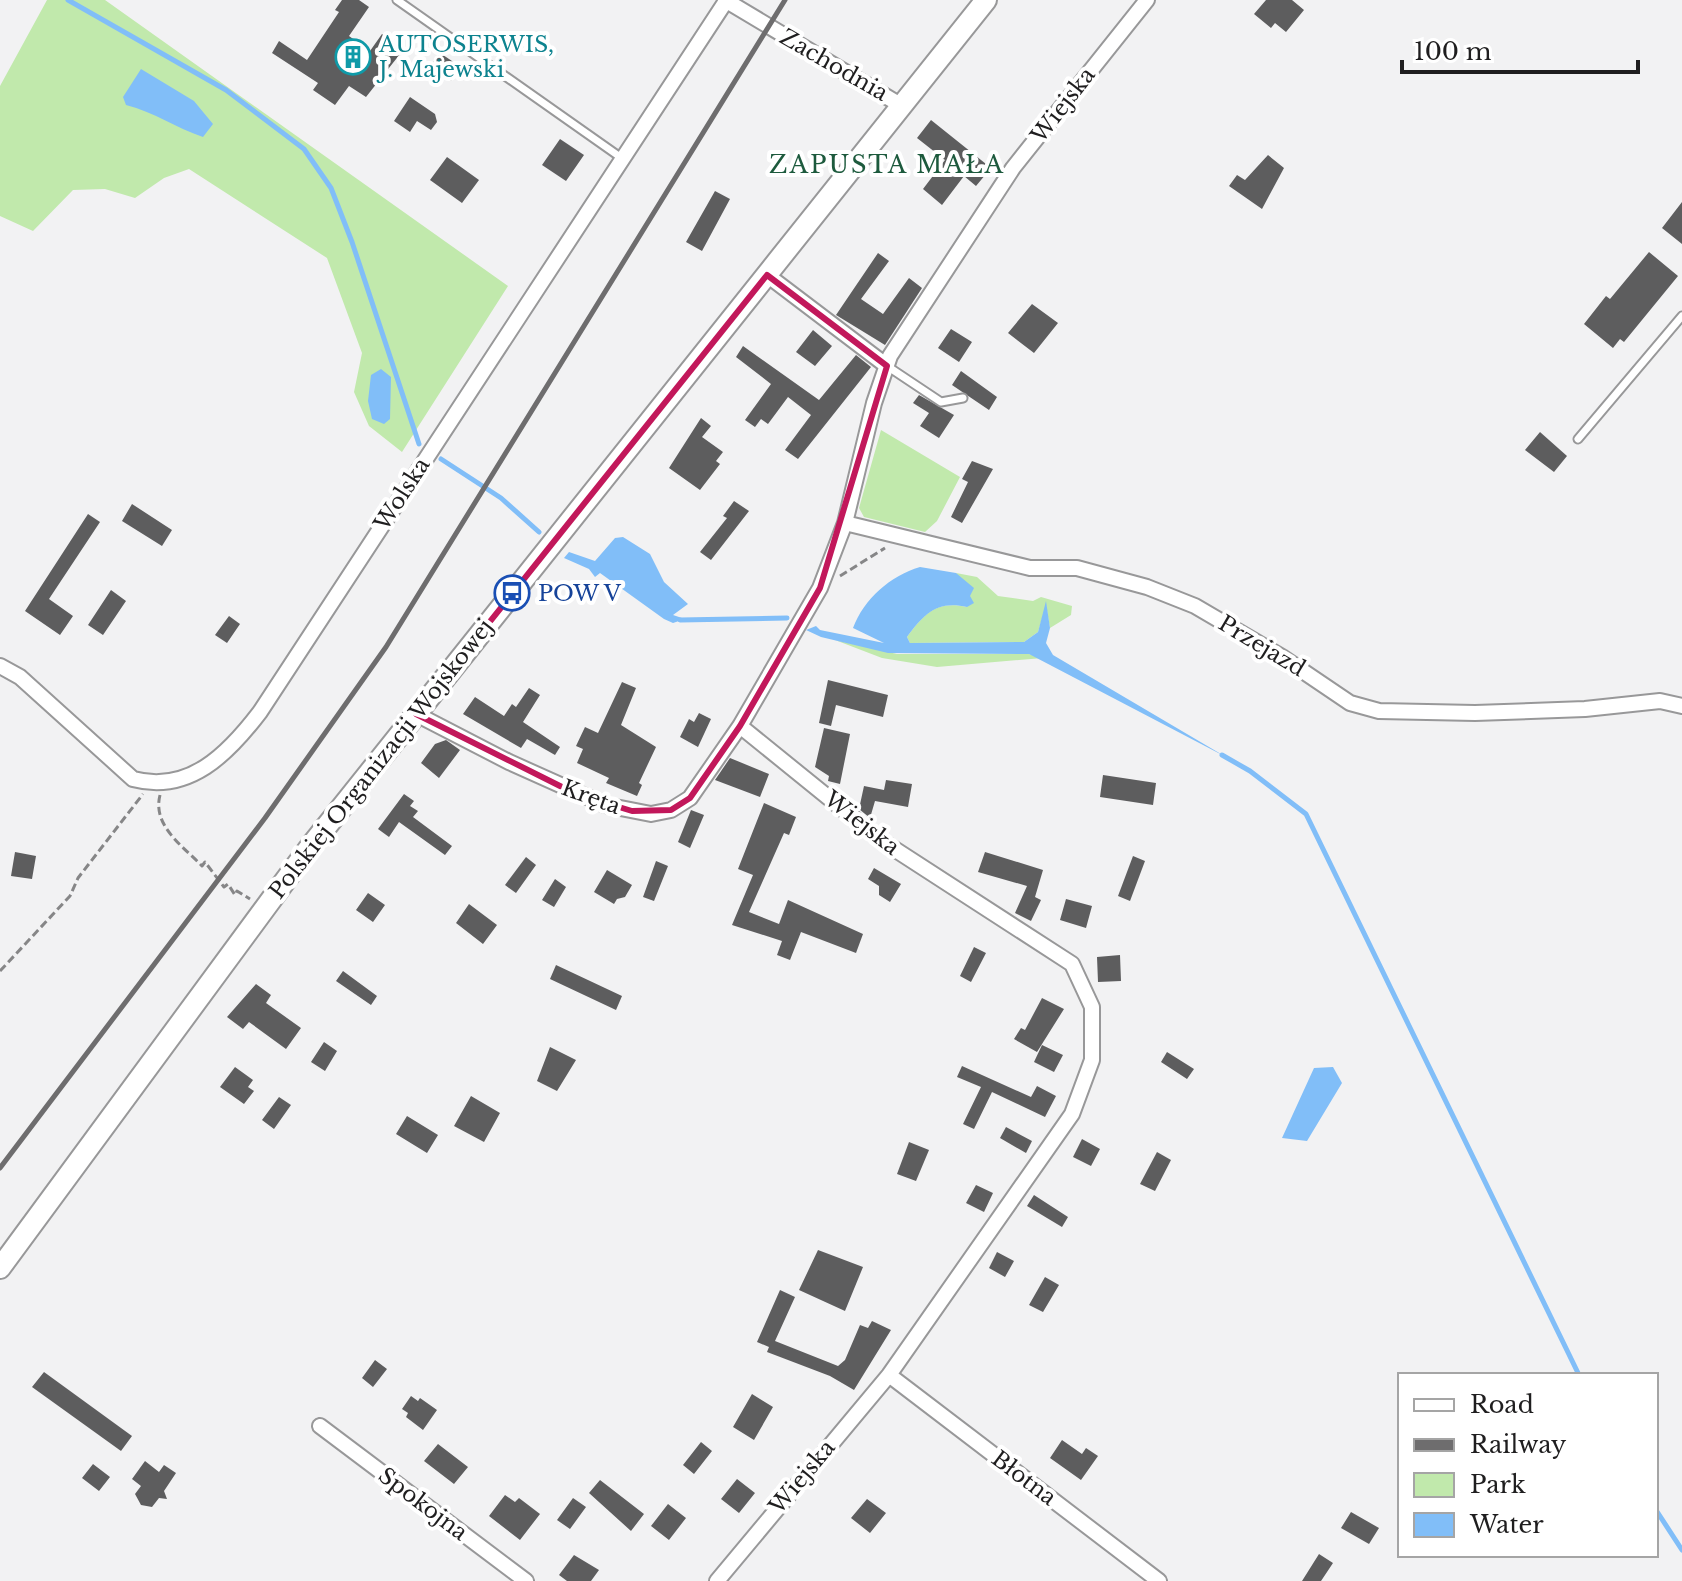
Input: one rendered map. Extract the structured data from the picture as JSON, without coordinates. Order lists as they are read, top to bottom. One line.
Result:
{"streets":{"main road":["Polskiej Organizacji Wojskowej"],"street":["Zachodnia","Wiejska","Wolska","Przejazd","Kręta","Błotna","Spokojna"]},"crossings":[["Zachodnia","Wolska"],["Zachodnia","Polskiej Organizacji Wojskowej"],["Wiejska","Przejazd"],["Wiejska","Kręta"],["Wiejska","Błotna"],["Polskiej Organizacji Wojskowej","Kręta"]],"districts":["ZAPUSTA MAŁA"],"places":{"building":["AUTOSERWIS, J. Majewski"],"bus stop":["POW V"]},"legend":["Road","Railway","Park","Water"],"scale_bar":"100 m"}
